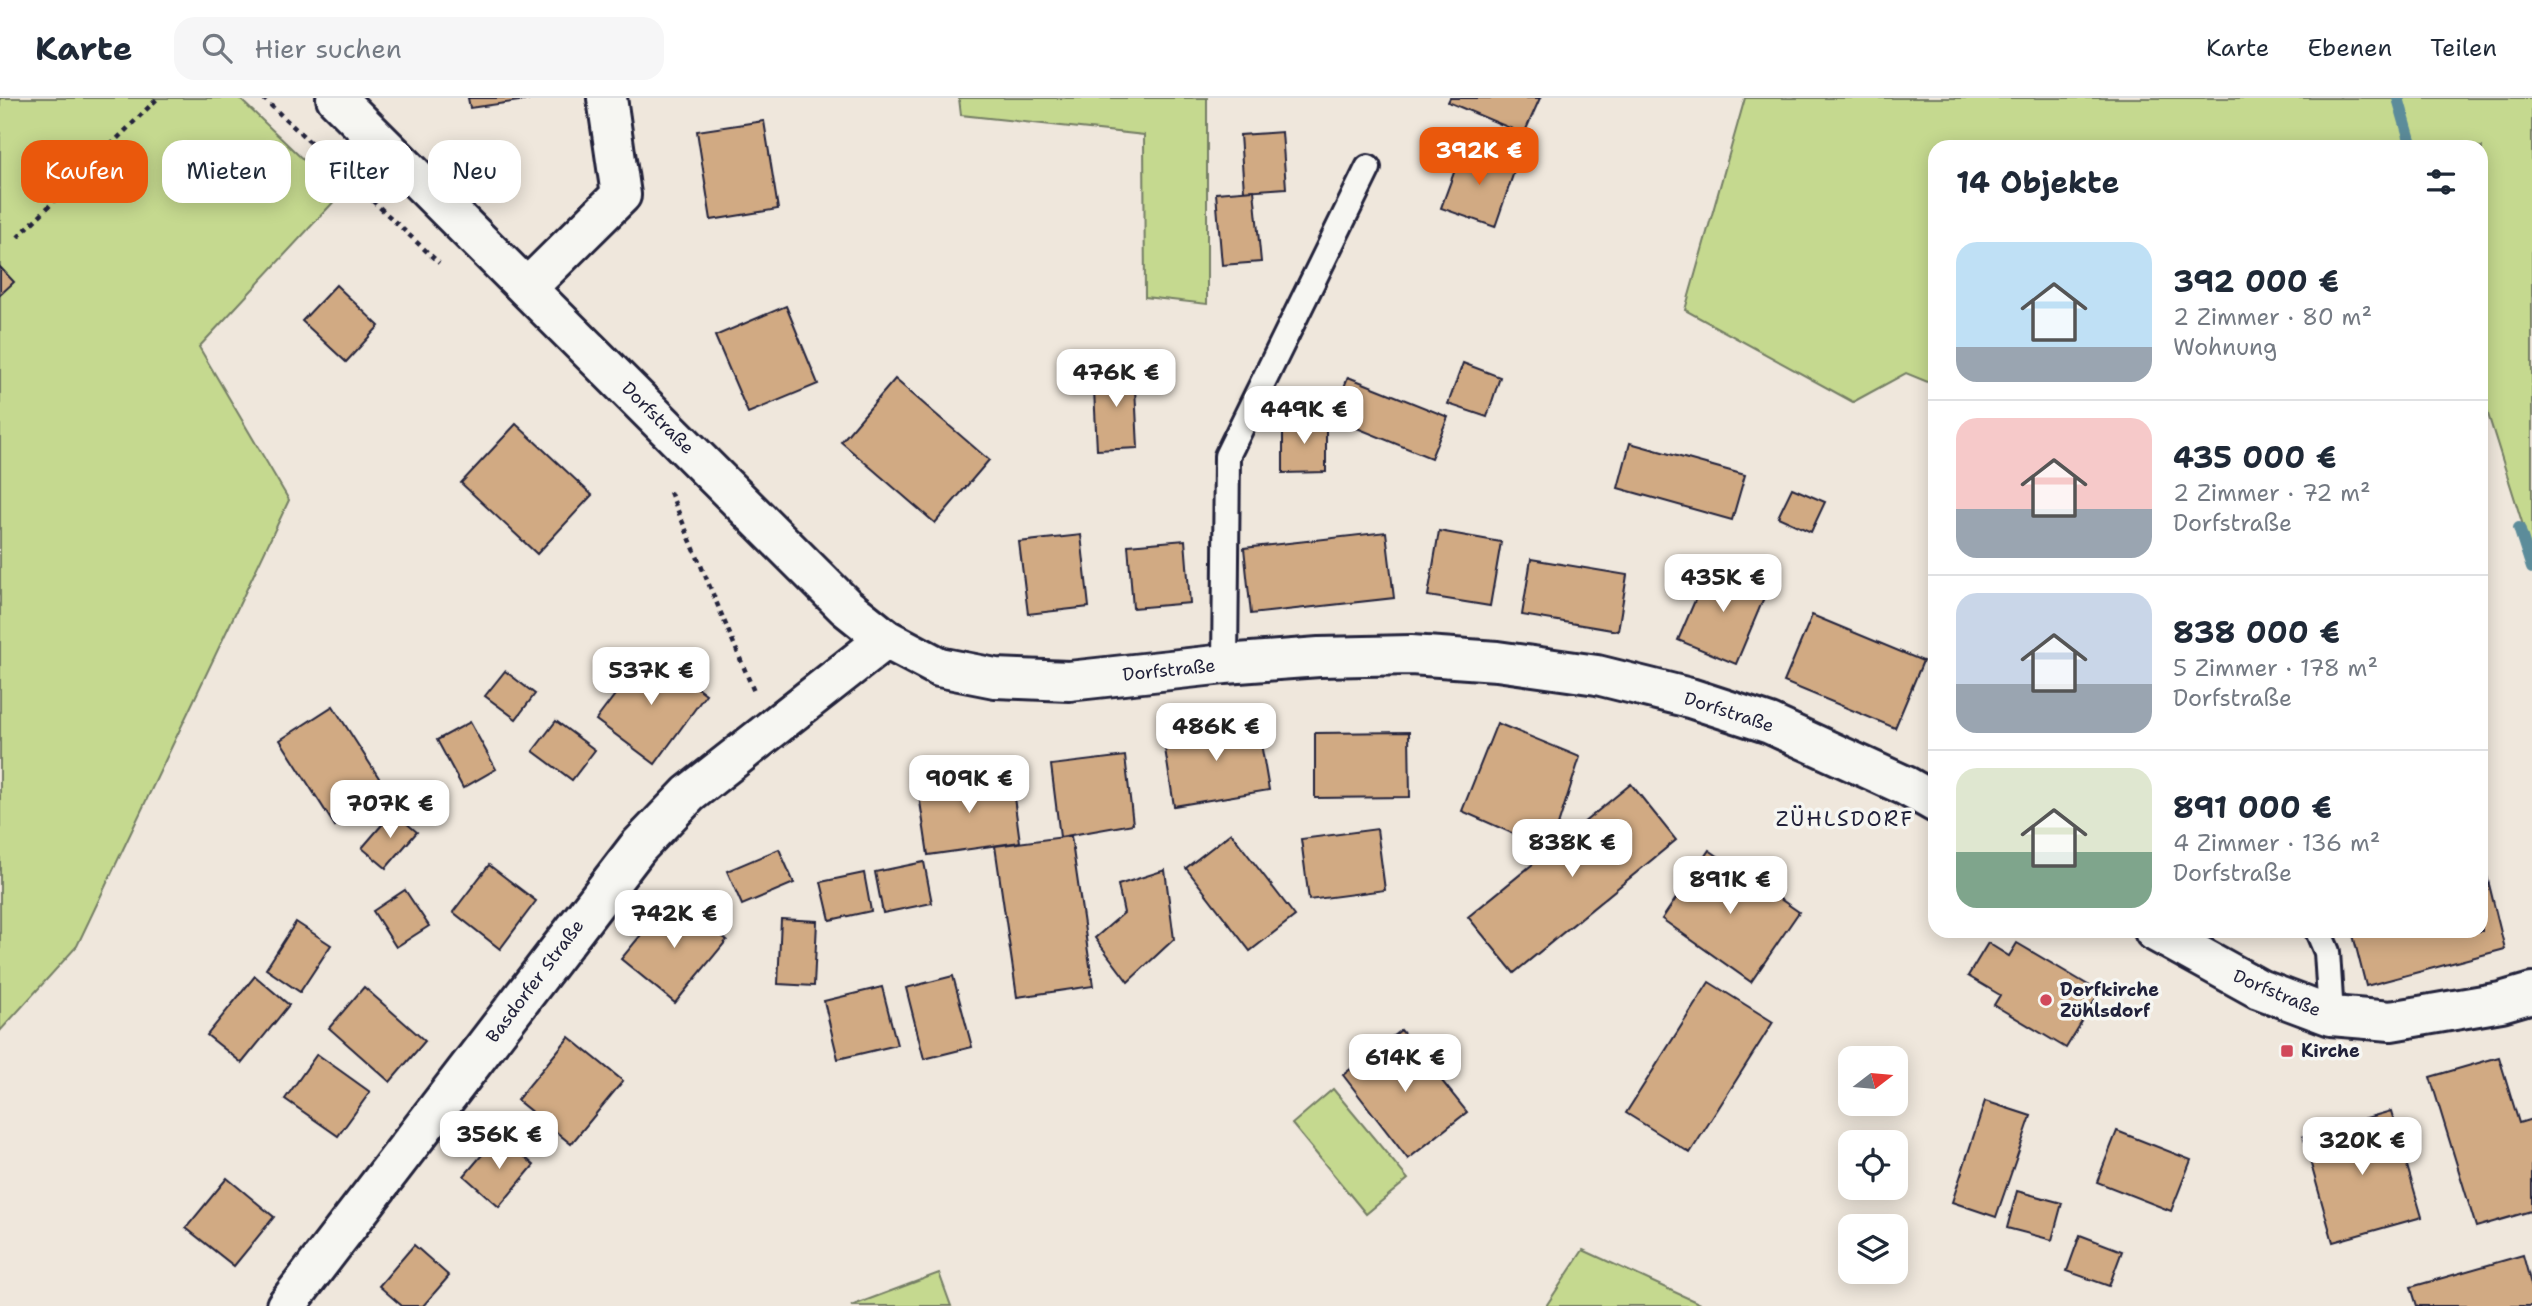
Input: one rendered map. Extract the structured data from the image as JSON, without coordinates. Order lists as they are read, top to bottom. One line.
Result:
{"streets":{"street":["Dorfstraße","Basdorfer Straße"]},"crossings":[["Dorfstraße","Basdorfer Straße"]],"districts":["ZÜHLSDORF"],"places":{"other":["Dorfkirche Zühlsdorf"],"transit":["Kirche"]},"north":"right","page":{"header":"Karte","search":"Hier suchen","nav":["Karte","Ebenen","Teilen"],"price":["392K €","476K €","449K €","435K €","537K €","486K €","909K €","707K €","838K €","891K €","742K €","614K €","356K €","320K €"],"chip":["Kaufen","Mieten","Filter","Neu"],"heading":"14 Objekte","list":[{"name":"392 000 €","note":"2 Zimmer · 80 m² · Wohnung"},{"name":"435 000 €","note":"2 Zimmer · 72 m² · Dorfstraße"},{"name":"838 000 €","note":"5 Zimmer · 178 m² · Dorfstraße"},{"name":"891 000 €","note":"4 Zimmer · 136 m² · Dorfstraße"}]}}
